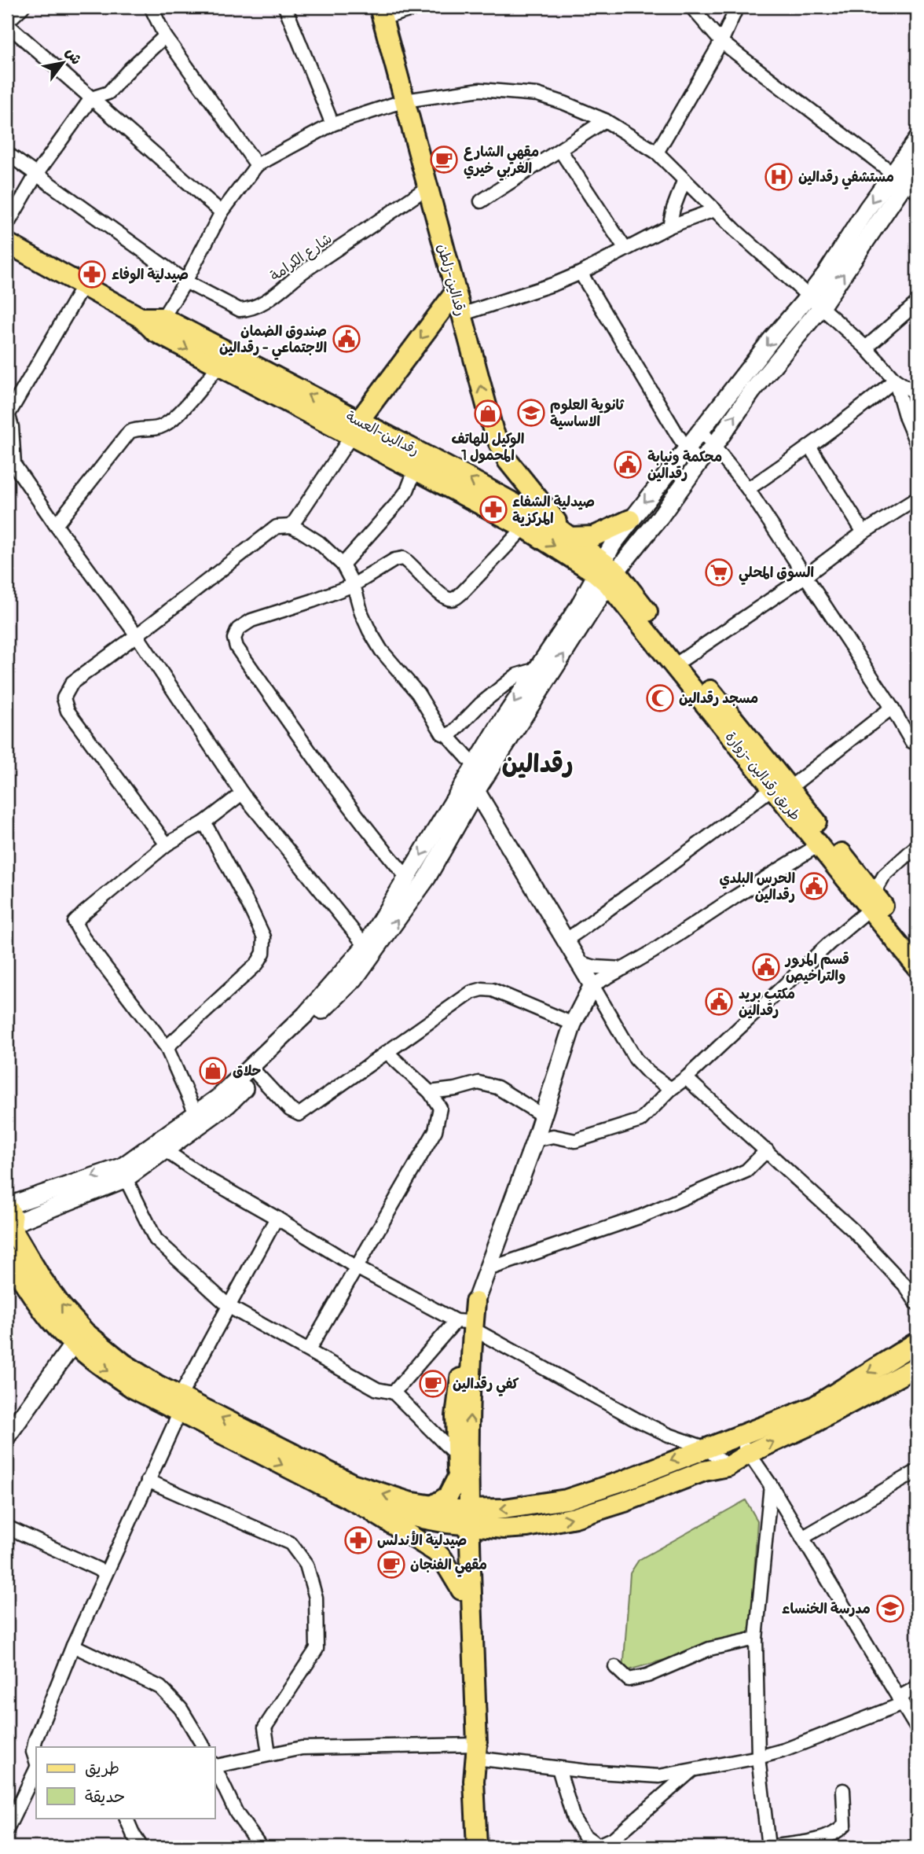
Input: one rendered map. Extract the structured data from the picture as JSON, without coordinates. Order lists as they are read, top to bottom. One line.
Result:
{"streets":{"main road":["رقدالين-زلطن","رقدالين-العسة","طريق رقدالين -زوارة"],"street":["شارع الكرامة"]},"crossings":[["شارع الكرامة","رقدالين-زلطن"],["رقدالين-زلطن","رقدالين-العسة"],["رقدالين-العسة","طريق رقدالين -زوارة"]],"one_way":["رقدالين-زلطن"],"districts":["رقدالين"],"places":{"cafe":["مقهي الشارع الغربي خيري","كفي رقدالين","مقهي الفنجان"],"hospital":["مستشفي رقدالين"],"pharmacy":["صيدلية الوفاء","صيدلية الشفاء المركزية","صيدلية الأندلس"],"public building":["صندوق الضمان الاجتماعي - رقدالين","محكمة ونيابة رقدالين","الحرس البلدي رقدالين","قسم المرور والتراخيص","مكتب بريد رقدالين"],"school or university":["ثانوية العلوم الاساسية","مدرسة الخنساء"],"shop":["الوكيل للهاتف المحمول 1","حلاق"],"supermarket":["السوق المحلي"],"mosque":["مسجد رقدالين"]},"legend":["طريق","حديقة"],"north":"top right"}
